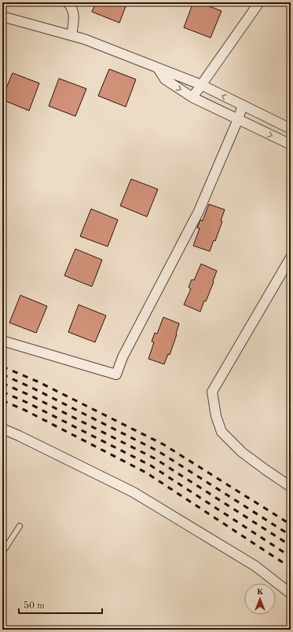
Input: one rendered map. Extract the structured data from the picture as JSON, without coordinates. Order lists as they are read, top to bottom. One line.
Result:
{"scale_bar":"50 m","north":"top"}
